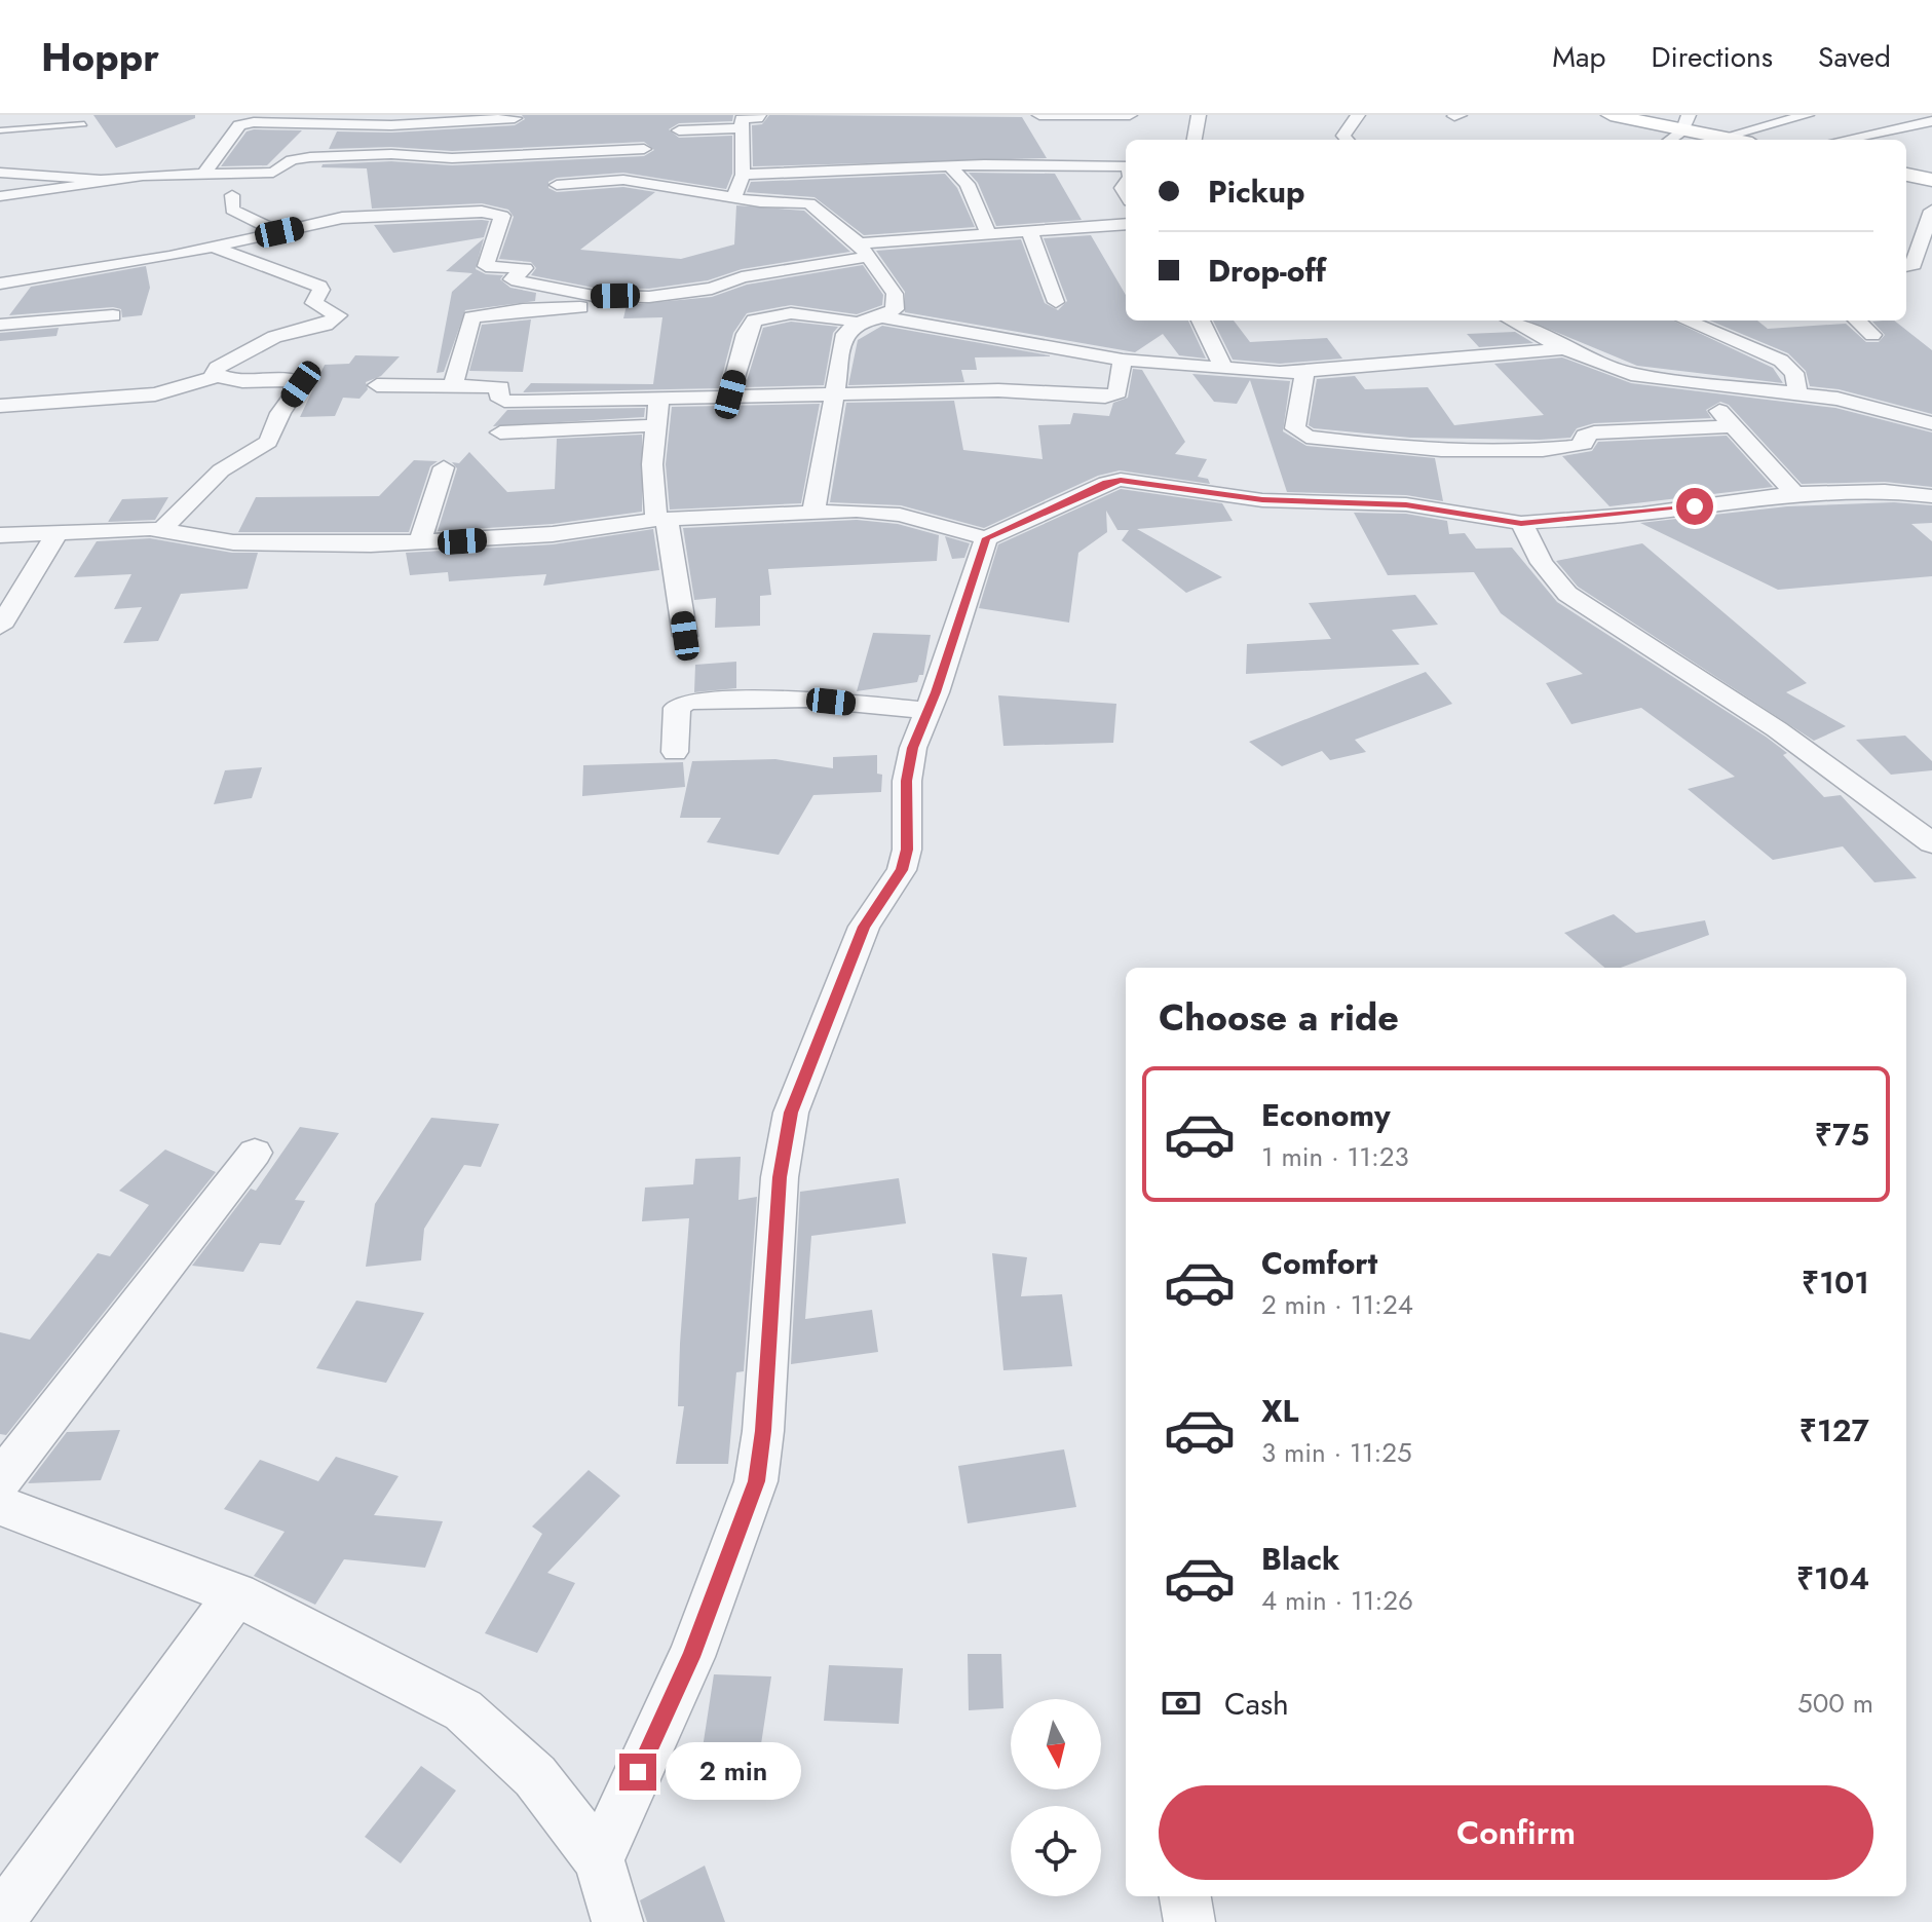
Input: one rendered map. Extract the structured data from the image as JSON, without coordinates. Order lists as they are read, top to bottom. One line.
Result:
{"north":"bottom","page":{"header":"Hoppr","nav":["Map","Directions","Saved"],"banner":["Pickup","Drop-off"],"heading":"Choose a ride","list":[{"name":"Economy","note":"1 min · 11:23","value":"₹75"},{"name":"Comfort","note":"2 min · 11:24","value":"₹101"},{"name":"XL","note":"3 min · 11:25","value":"₹127"},{"name":"Black","note":"4 min · 11:26","value":"₹104"}],"pay":["Cash","500 m"],"bubble":"2 min","buttons":"Confirm"}}
